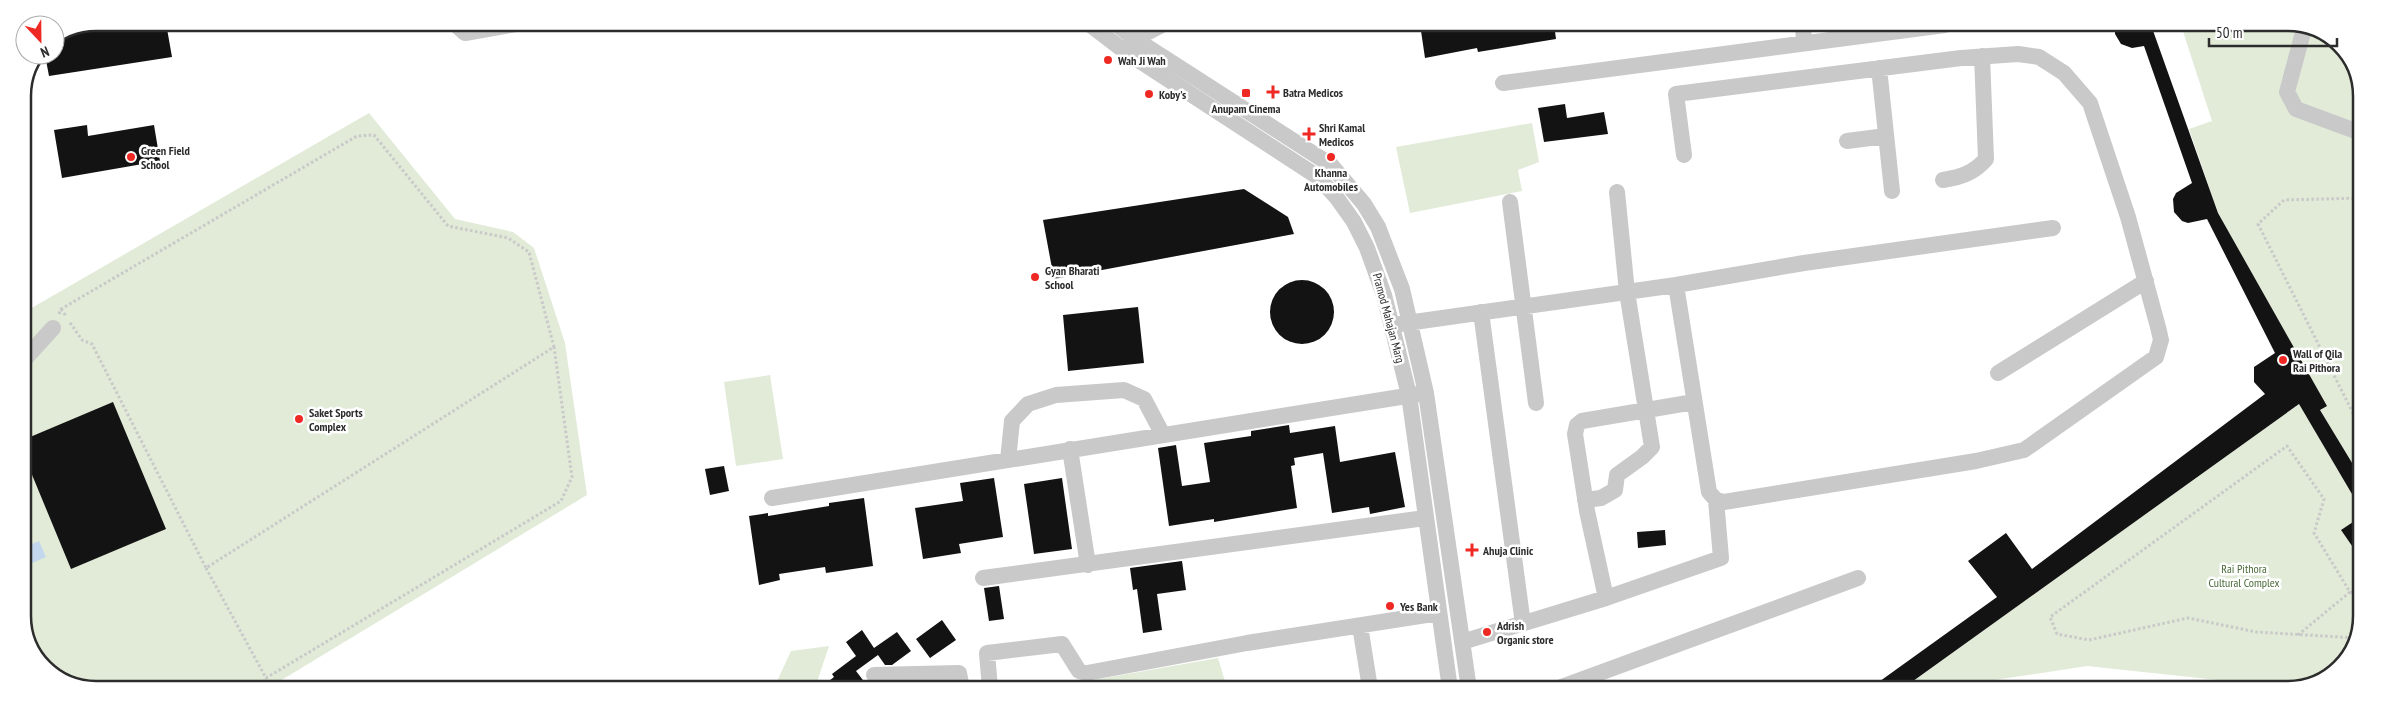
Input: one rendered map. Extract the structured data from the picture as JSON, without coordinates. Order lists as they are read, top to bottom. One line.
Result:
{"streets":{"street":["Pramod Mahajan Marg"]},"parks":["Rai Pithora Cultural Complex"],"places":{"other":["Wah Ji Wah","Koby's","Green Field School","Khanna Automobiles","Gyan Bharati School","Wall of Qila Rai Pithora","Saket Sports Complex","Yes Bank","Adrish Organic store"],"health":["Batra Medicos","Shri Kamal Medicos","Ahuja Clinic"],"transit":["Anupam Cinema"]},"scale_bar":"50 m","north":"bottom"}
